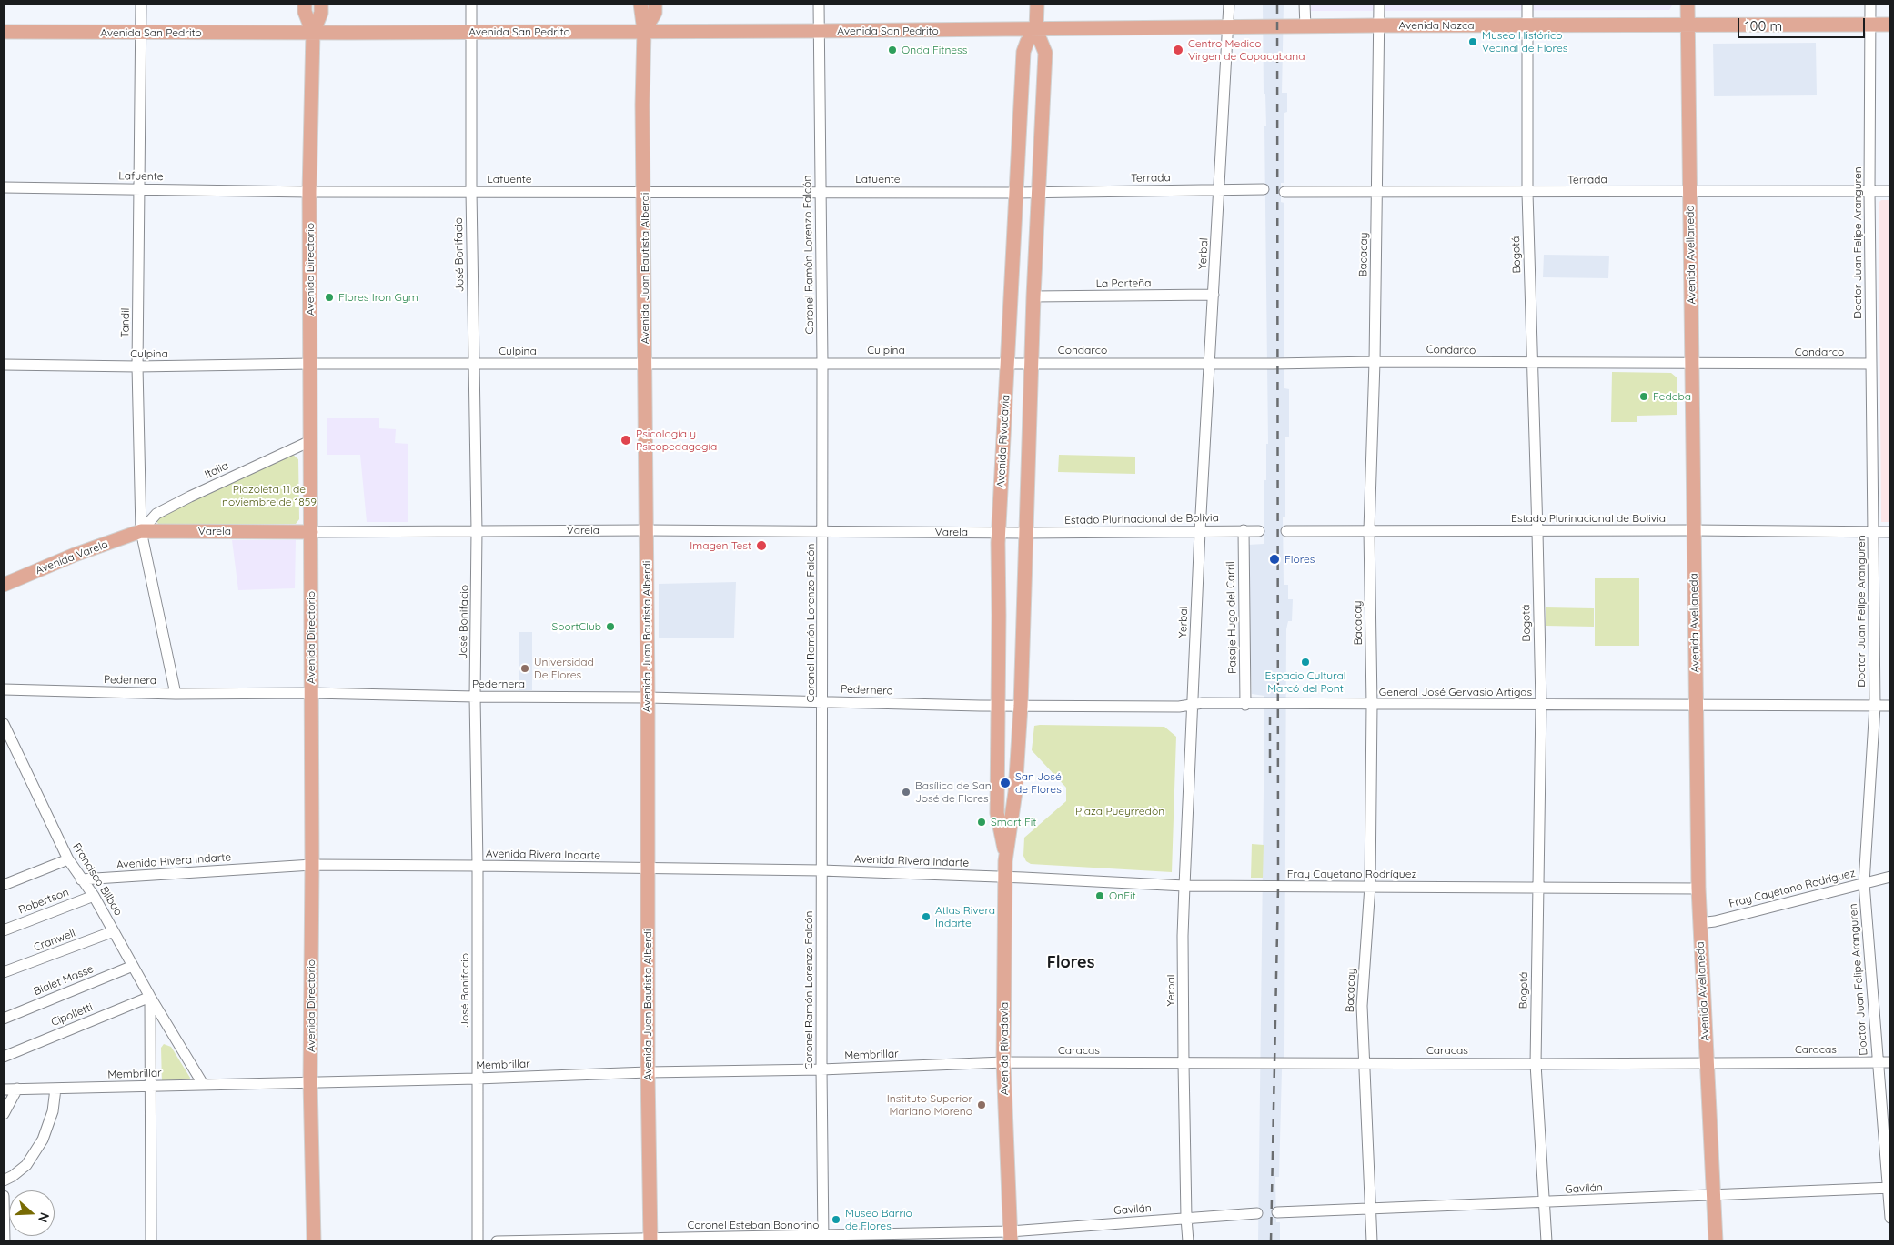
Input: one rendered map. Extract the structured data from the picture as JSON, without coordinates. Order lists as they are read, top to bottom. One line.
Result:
{"streets":{"main road":["Avenida Nazca","Avenida San Pedrito","Avenida Avellaneda","Avenida Juan Bautista Alberdi","Avenida Directorio","Avenida Rivadavia","Varela","Avenida Varela"],"street":["Lafuente","Terrada","Doctor Juan Felipe Aranguren","Yerbal","José Bonifacio","Coronel Ramón Lorenzo Falcón","Bacacay","Bogotá","La Porteña","Tandil","Culpina","Condarco","Italia","Estado Plurinacional de Bolivia","Pasaje Hugo del Carril","Pedernera","General José Gervasio Artigas","Avenida Rivera Indarte","Fray Cayetano Rodríguez","Francisco Bilbao","Robertson","Cranwell","Bialet Masse","Cipolletti","Caracas","Membrillar","Gavilán","Coronel Esteban Bonorino"]},"crossings":[["Avenida Nazca","Avenida San Pedrito"],["Avenida Nazca","Doctor Juan Felipe Aranguren"],["Avenida Nazca","Yerbal"],["Avenida Nazca","Bacacay"],["Avenida Nazca","Bogotá"],["Avenida Nazca","Avenida Avellaneda"],["Avenida Nazca","Avenida Rivadavia"],["Avenida San Pedrito","José Bonifacio"],["Avenida San Pedrito","Coronel Ramón Lorenzo Falcón"],["Avenida San Pedrito","Avenida Juan Bautista Alberdi"],["Avenida San Pedrito","Avenida Directorio"],["Avenida San Pedrito","Tandil"],["Avenida San Pedrito","Avenida Rivadavia"],["Lafuente","Terrada"],["Lafuente","José Bonifacio"],["Lafuente","Coronel Ramón Lorenzo Falcón"],["Lafuente","Avenida Juan Bautista Alberdi"],["Lafuente","Avenida Directorio"],["Lafuente","Tandil"],["Lafuente","Avenida Rivadavia"],["Terrada","Doctor Juan Felipe Aranguren"],["Terrada","Yerbal"],["Terrada","Bacacay"],["Terrada","Bogotá"],["Terrada","Avenida Avellaneda"],["Terrada","Avenida Rivadavia"],["Doctor Juan Felipe Aranguren","Condarco"],["Doctor Juan Felipe Aranguren","Estado Plurinacional de Bolivia"],["Doctor Juan Felipe Aranguren","General José Gervasio Artigas"],["Doctor Juan Felipe Aranguren","Fray Cayetano Rodríguez"],["Doctor Juan Felipe Aranguren","Caracas"],["Doctor Juan Felipe Aranguren","Gavilán"],["Yerbal","La Porteña"],["Yerbal","Condarco"],["Yerbal","Estado Plurinacional de Bolivia"],["Yerbal","General José Gervasio Artigas"],["Yerbal","Fray Cayetano Rodríguez"],["Yerbal","Caracas"],["Yerbal","Gavilán"],["José Bonifacio","Culpina"],["José Bonifacio","Varela"],["José Bonifacio","Pedernera"],["José Bonifacio","Avenida Rivera Indarte"],["José Bonifacio","Membrillar"],["Coronel Ramón Lorenzo Falcón","Culpina"],["Coronel Ramón Lorenzo Falcón","Varela"],["Coronel Ramón Lorenzo Falcón","Pedernera"],["Coronel Ramón Lorenzo Falcón","Avenida Rivera Indarte"],["Coronel Ramón Lorenzo Falcón","Membrillar"],["Coronel Ramón Lorenzo Falcón","Coronel Esteban Bonorino"],["Bacacay","Condarco"],["Bacacay","Estado Plurinacional de Bolivia"],["Bacacay","General José Gervasio Artigas"],["Bacacay","Fray Cayetano Rodríguez"],["Bacacay","Caracas"],["Bacacay","Gavilán"],["Bogotá","Condarco"],["Bogotá","Estado Plurinacional de Bolivia"],["Bogotá","General José Gervasio Artigas"],["Bogotá","Fray Cayetano Rodríguez"],["Bogotá","Caracas"],["Bogotá","Gavilán"],["Avenida Avellaneda","Condarco"],["Avenida Avellaneda","Estado Plurinacional de Bolivia"],["Avenida Avellaneda","General José Gervasio Artigas"],["Avenida Avellaneda","Fray Cayetano Rodríguez"],["Avenida Avellaneda","Caracas"],["Avenida Avellaneda","Gavilán"],["Avenida Juan Bautista Alberdi","Culpina"],["Avenida Juan Bautista Alberdi","Varela"],["Avenida Juan Bautista Alberdi","Pedernera"],["Avenida Juan Bautista Alberdi","Avenida Rivera Indarte"],["Avenida Juan Bautista Alberdi","Membrillar"],["Avenida Juan Bautista Alberdi","Coronel Esteban Bonorino"],["Avenida Directorio","Culpina"],["Avenida Directorio","Italia"],["Avenida Directorio","Varela"],["Avenida Directorio","Pedernera"],["Avenida Directorio","Avenida Rivera Indarte"],["Avenida Directorio","Membrillar"],["La Porteña","Avenida Rivadavia"],["Tandil","Culpina"],["Tandil","Italia"],["Tandil","Varela"],["Tandil","Avenida Varela"],["Tandil","Pedernera"],["Culpina","Condarco"],["Culpina","Avenida Rivadavia"],["Condarco","Avenida Rivadavia"],["Avenida Rivadavia","Estado Plurinacional de Bolivia"],["Avenida Rivadavia","Varela"],["Avenida Rivadavia","Pedernera"],["Avenida Rivadavia","General José Gervasio Artigas"],["Avenida Rivadavia","Avenida Rivera Indarte"],["Avenida Rivadavia","Fray Cayetano Rodríguez"],["Avenida Rivadavia","Caracas"],["Avenida Rivadavia","Membrillar"],["Avenida Rivadavia","Gavilán"],["Avenida Rivadavia","Coronel Esteban Bonorino"],["Italia","Varela"],["Italia","Avenida Varela"],["Estado Plurinacional de Bolivia","Varela"],["Estado Plurinacional de Bolivia","Pasaje Hugo del Carril"],["Varela","Avenida Varela"],["Pasaje Hugo del Carril","General José Gervasio Artigas"],["Pedernera","General José Gervasio Artigas"],["Avenida Rivera Indarte","Fray Cayetano Rodríguez"],["Avenida Rivera Indarte","Francisco Bilbao"],["Francisco Bilbao","Robertson"],["Francisco Bilbao","Cranwell"],["Francisco Bilbao","Bialet Masse"],["Francisco Bilbao","Cipolletti"],["Francisco Bilbao","Membrillar"],["Caracas","Membrillar"],["Gavilán","Coronel Esteban Bonorino"]],"districts":["Flores"],"parks":["Plazoleta 11 de noviembre de 1859","Plaza Pueyrredón"],"places":["Museo Histórico Vecinal de Flores","Onda Fitness","Centro Medico Virgen de Copacabana","Flores Iron Gym","Fedeba","Psicología y Psicopedagogía","Imagen Test","Flores","SportClub","Espacio Cultural Marcó del Pont","Universidad De Flores","San José de Flores","Basílica de San José de Flores","Smart Fit","OnFit","Atlas Rivera Indarte","Instituto Superior Mariano Moreno","Museo Barrio de Flores"],"scale_bar":"100 m","north":"right"}
